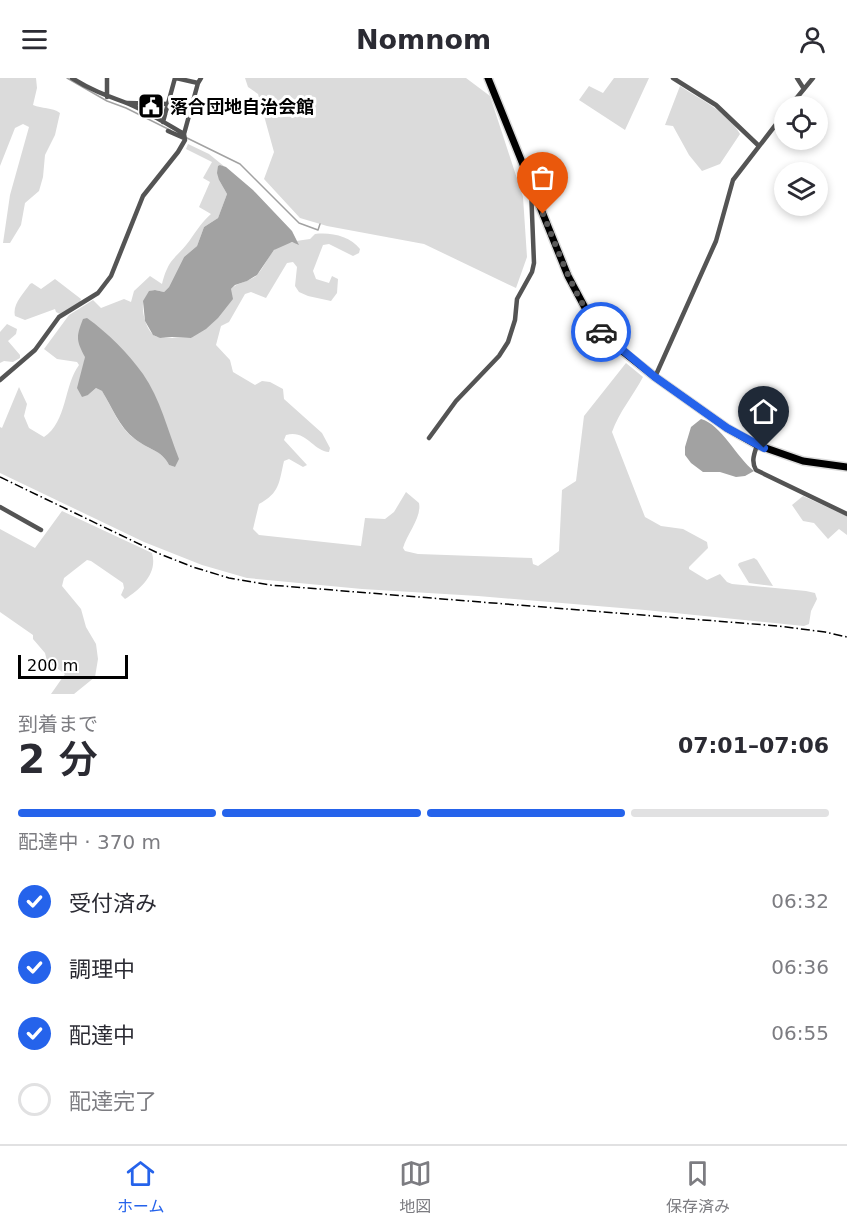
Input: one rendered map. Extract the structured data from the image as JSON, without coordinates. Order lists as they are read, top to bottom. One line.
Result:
{"places":{"public building":["落合団地自治会館"]},"scale_bar":"200 m","page":{"header":"Nomnom","scale":"200 m","heading":["2 分","到着まで","07:01–07:06"],"bar":"配達中 · 370 m","list":[["受付済み","06:32"],["調理中","06:36"],["配達中","06:55"],"配達完了"],"tabs":["ホーム","地図","保存済み"]}}
